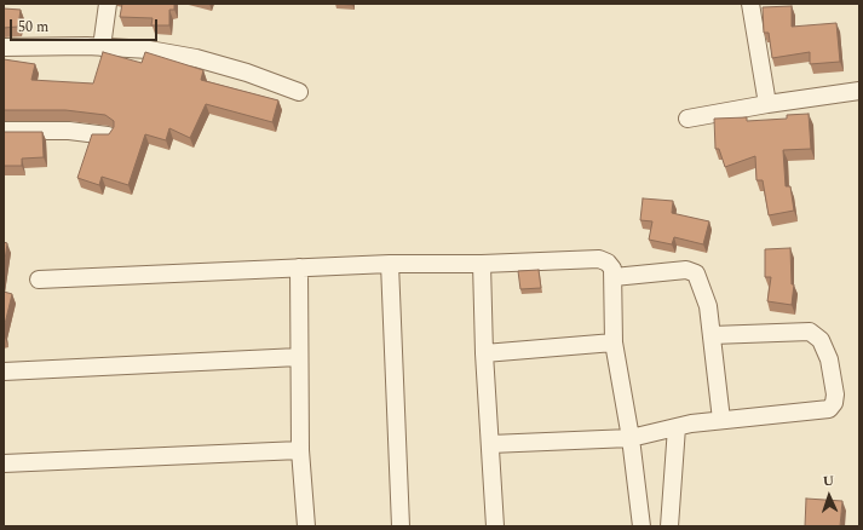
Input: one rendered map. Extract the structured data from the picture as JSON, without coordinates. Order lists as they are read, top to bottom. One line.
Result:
{"scale_bar":"50 m","north":"top"}
